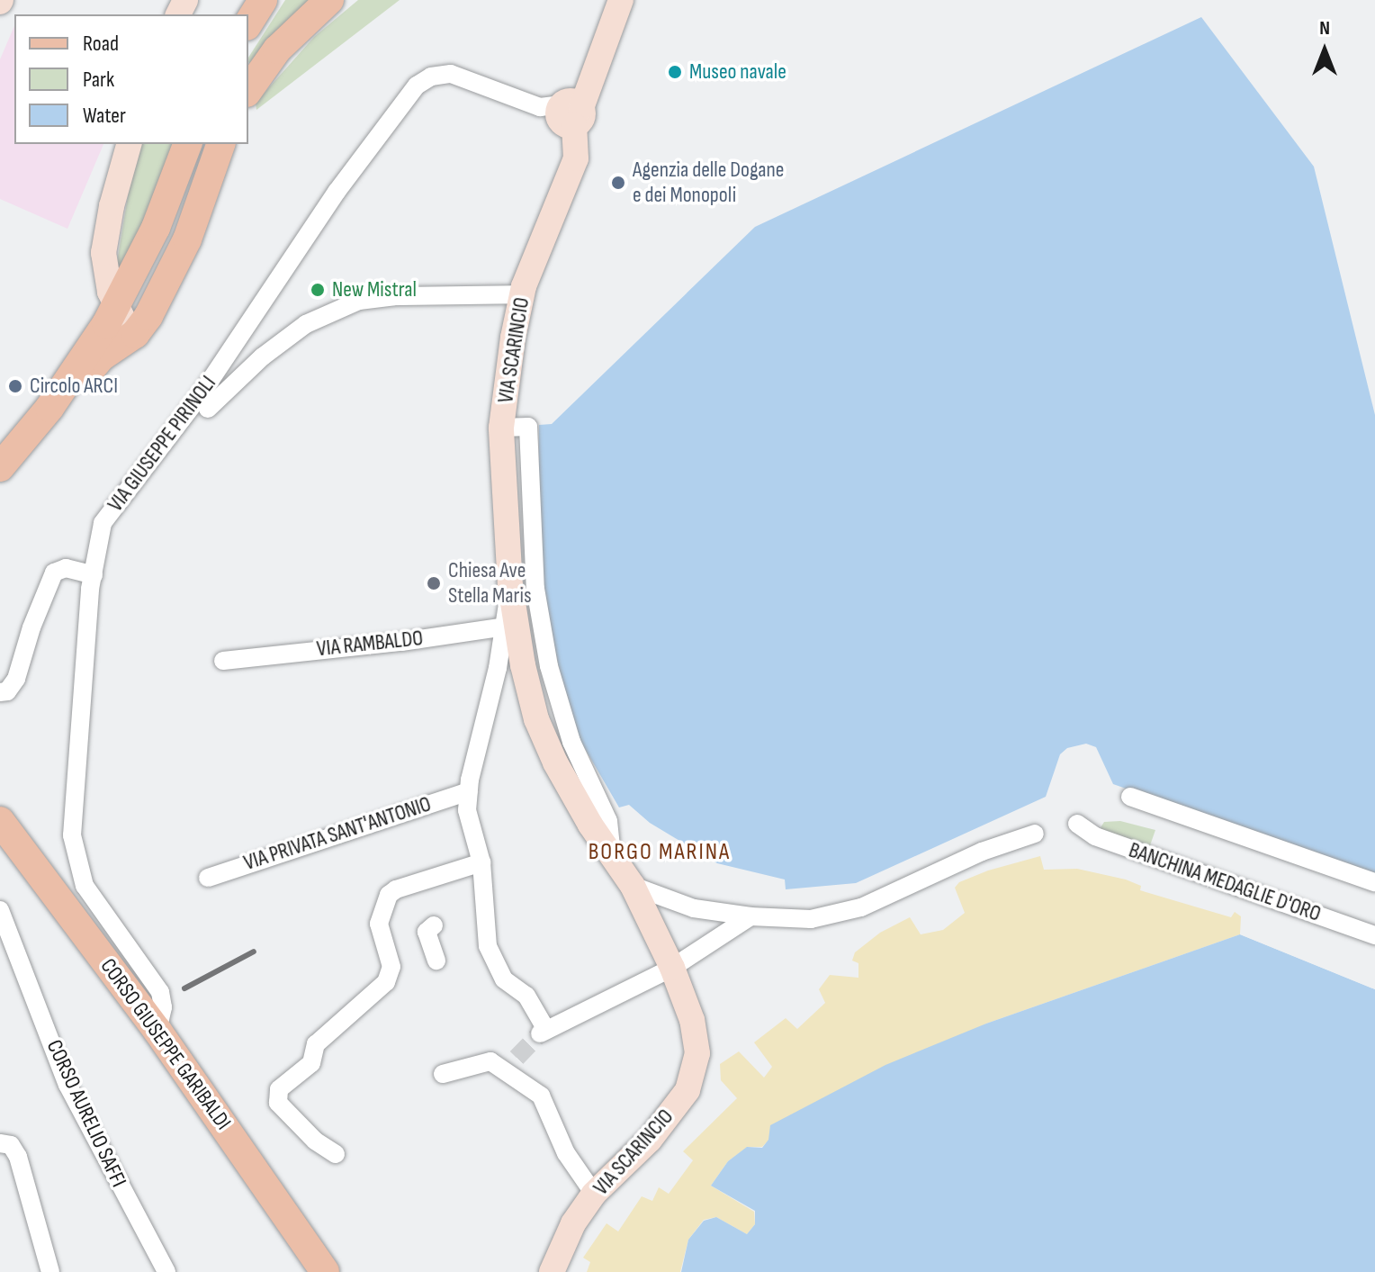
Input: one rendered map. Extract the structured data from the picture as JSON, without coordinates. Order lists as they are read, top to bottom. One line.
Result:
{"streets":{"main road":["CORSO GIUSEPPE GARIBALDI"],"street":["VIA SCARINCIO","VIA GIUSEPPE PIRINOLI","VIA RAMBALDO","VIA PRIVATA SANT'ANTONIO","BANCHINA MEDAGLIE D'ORO","CORSO AURELIO SAFFI"]},"crossings":[["VIA SCARINCIO","VIA GIUSEPPE PIRINOLI"],["VIA SCARINCIO","VIA RAMBALDO"],["VIA SCARINCIO","VIA PRIVATA SANT'ANTONIO"],["VIA GIUSEPPE PIRINOLI","CORSO GIUSEPPE GARIBALDI"]],"districts":["BORGO MARINA"],"places":["Museo navale","Agenzia delle Dogane e dei Monopoli","New Mistral","Circolo ARCI","Chiesa Ave Stella Maris"],"legend":["Road","Park","Water"],"north":"top"}
